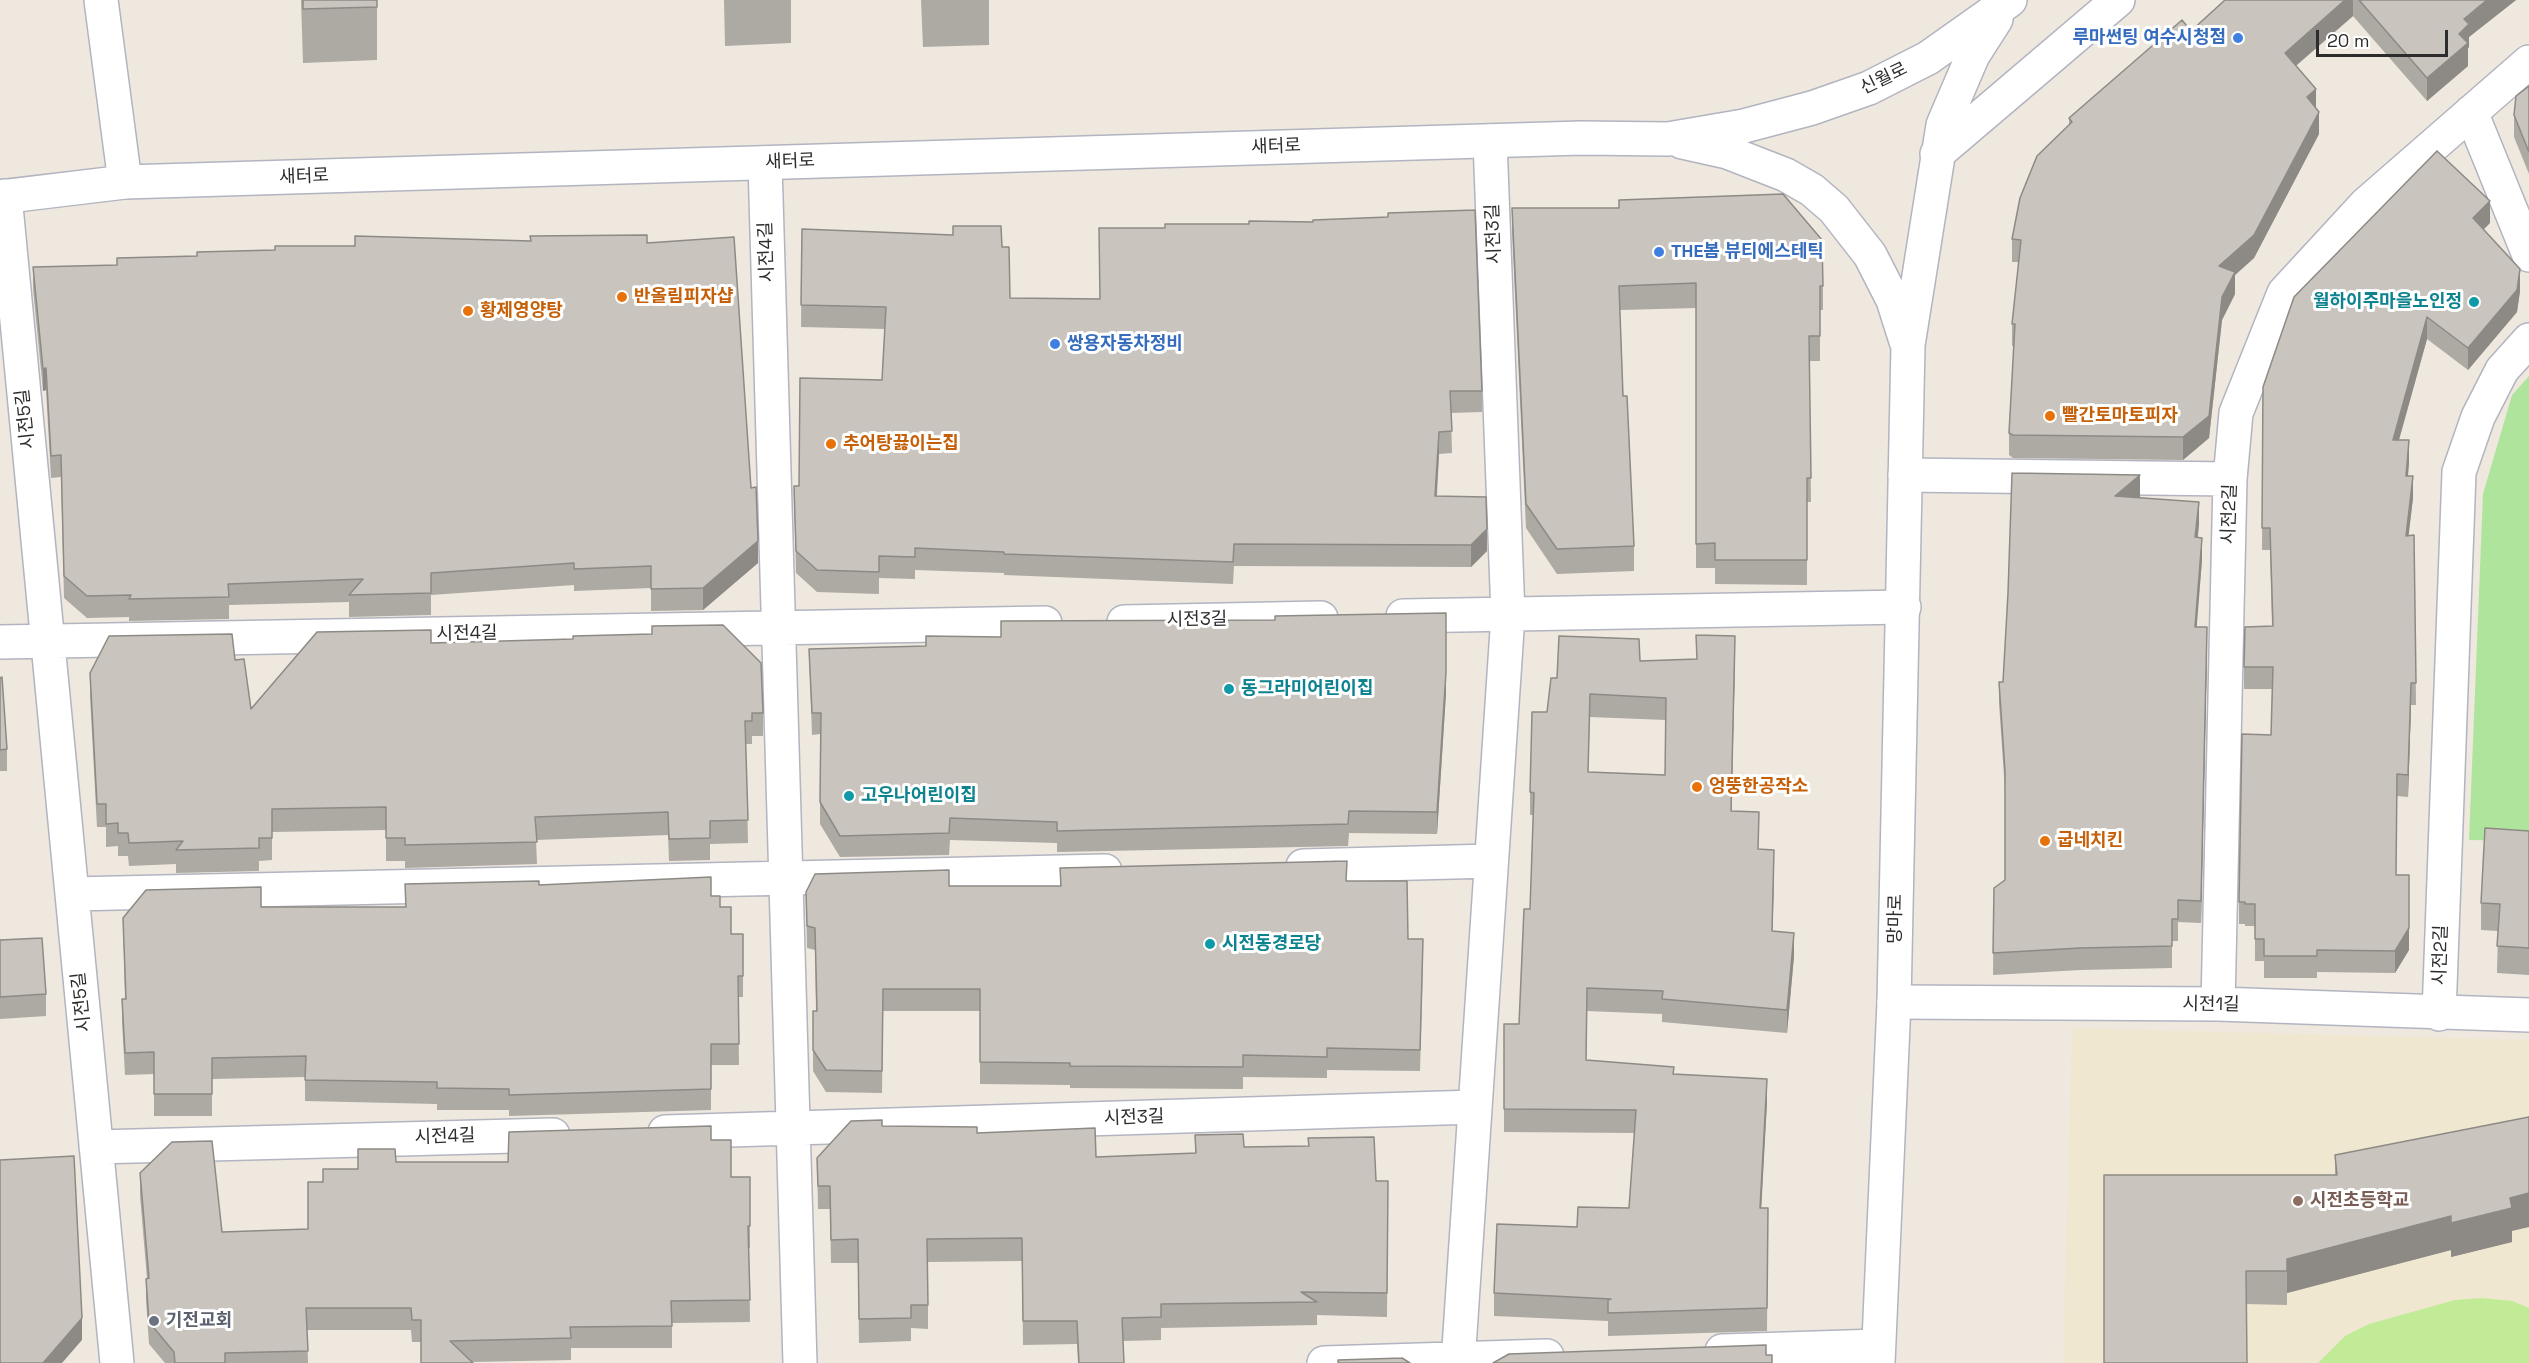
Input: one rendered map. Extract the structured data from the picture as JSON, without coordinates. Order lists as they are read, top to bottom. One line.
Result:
{"streets":{"street":["신월로","새터로","시전3길","시전4길","시전5길","시전2길","망마로","시전1길"]},"crossings":[["신월로","새터로"],["새터로","시전3길"],["새터로","시전4길"],["새터로","시전5길"],["시전3길","시전4길"],["시전4길","시전5길"],["시전2길","시전1길"],["망마로","시전1길"]],"places":["루마썬팅 여수시청점","THE봄 뷰티에스테틱","반올림피자샵","월하이주마을노인정","황제영양탕","쌍용자동차정비","빨간토마토피자","추어탕끓이는집","동그라미어린이집","엉뚱한공작소","고우나어린이집","굽네치킨","시전동경로당","시전초등학교","기전교회"],"scale_bar":"20 m"}
